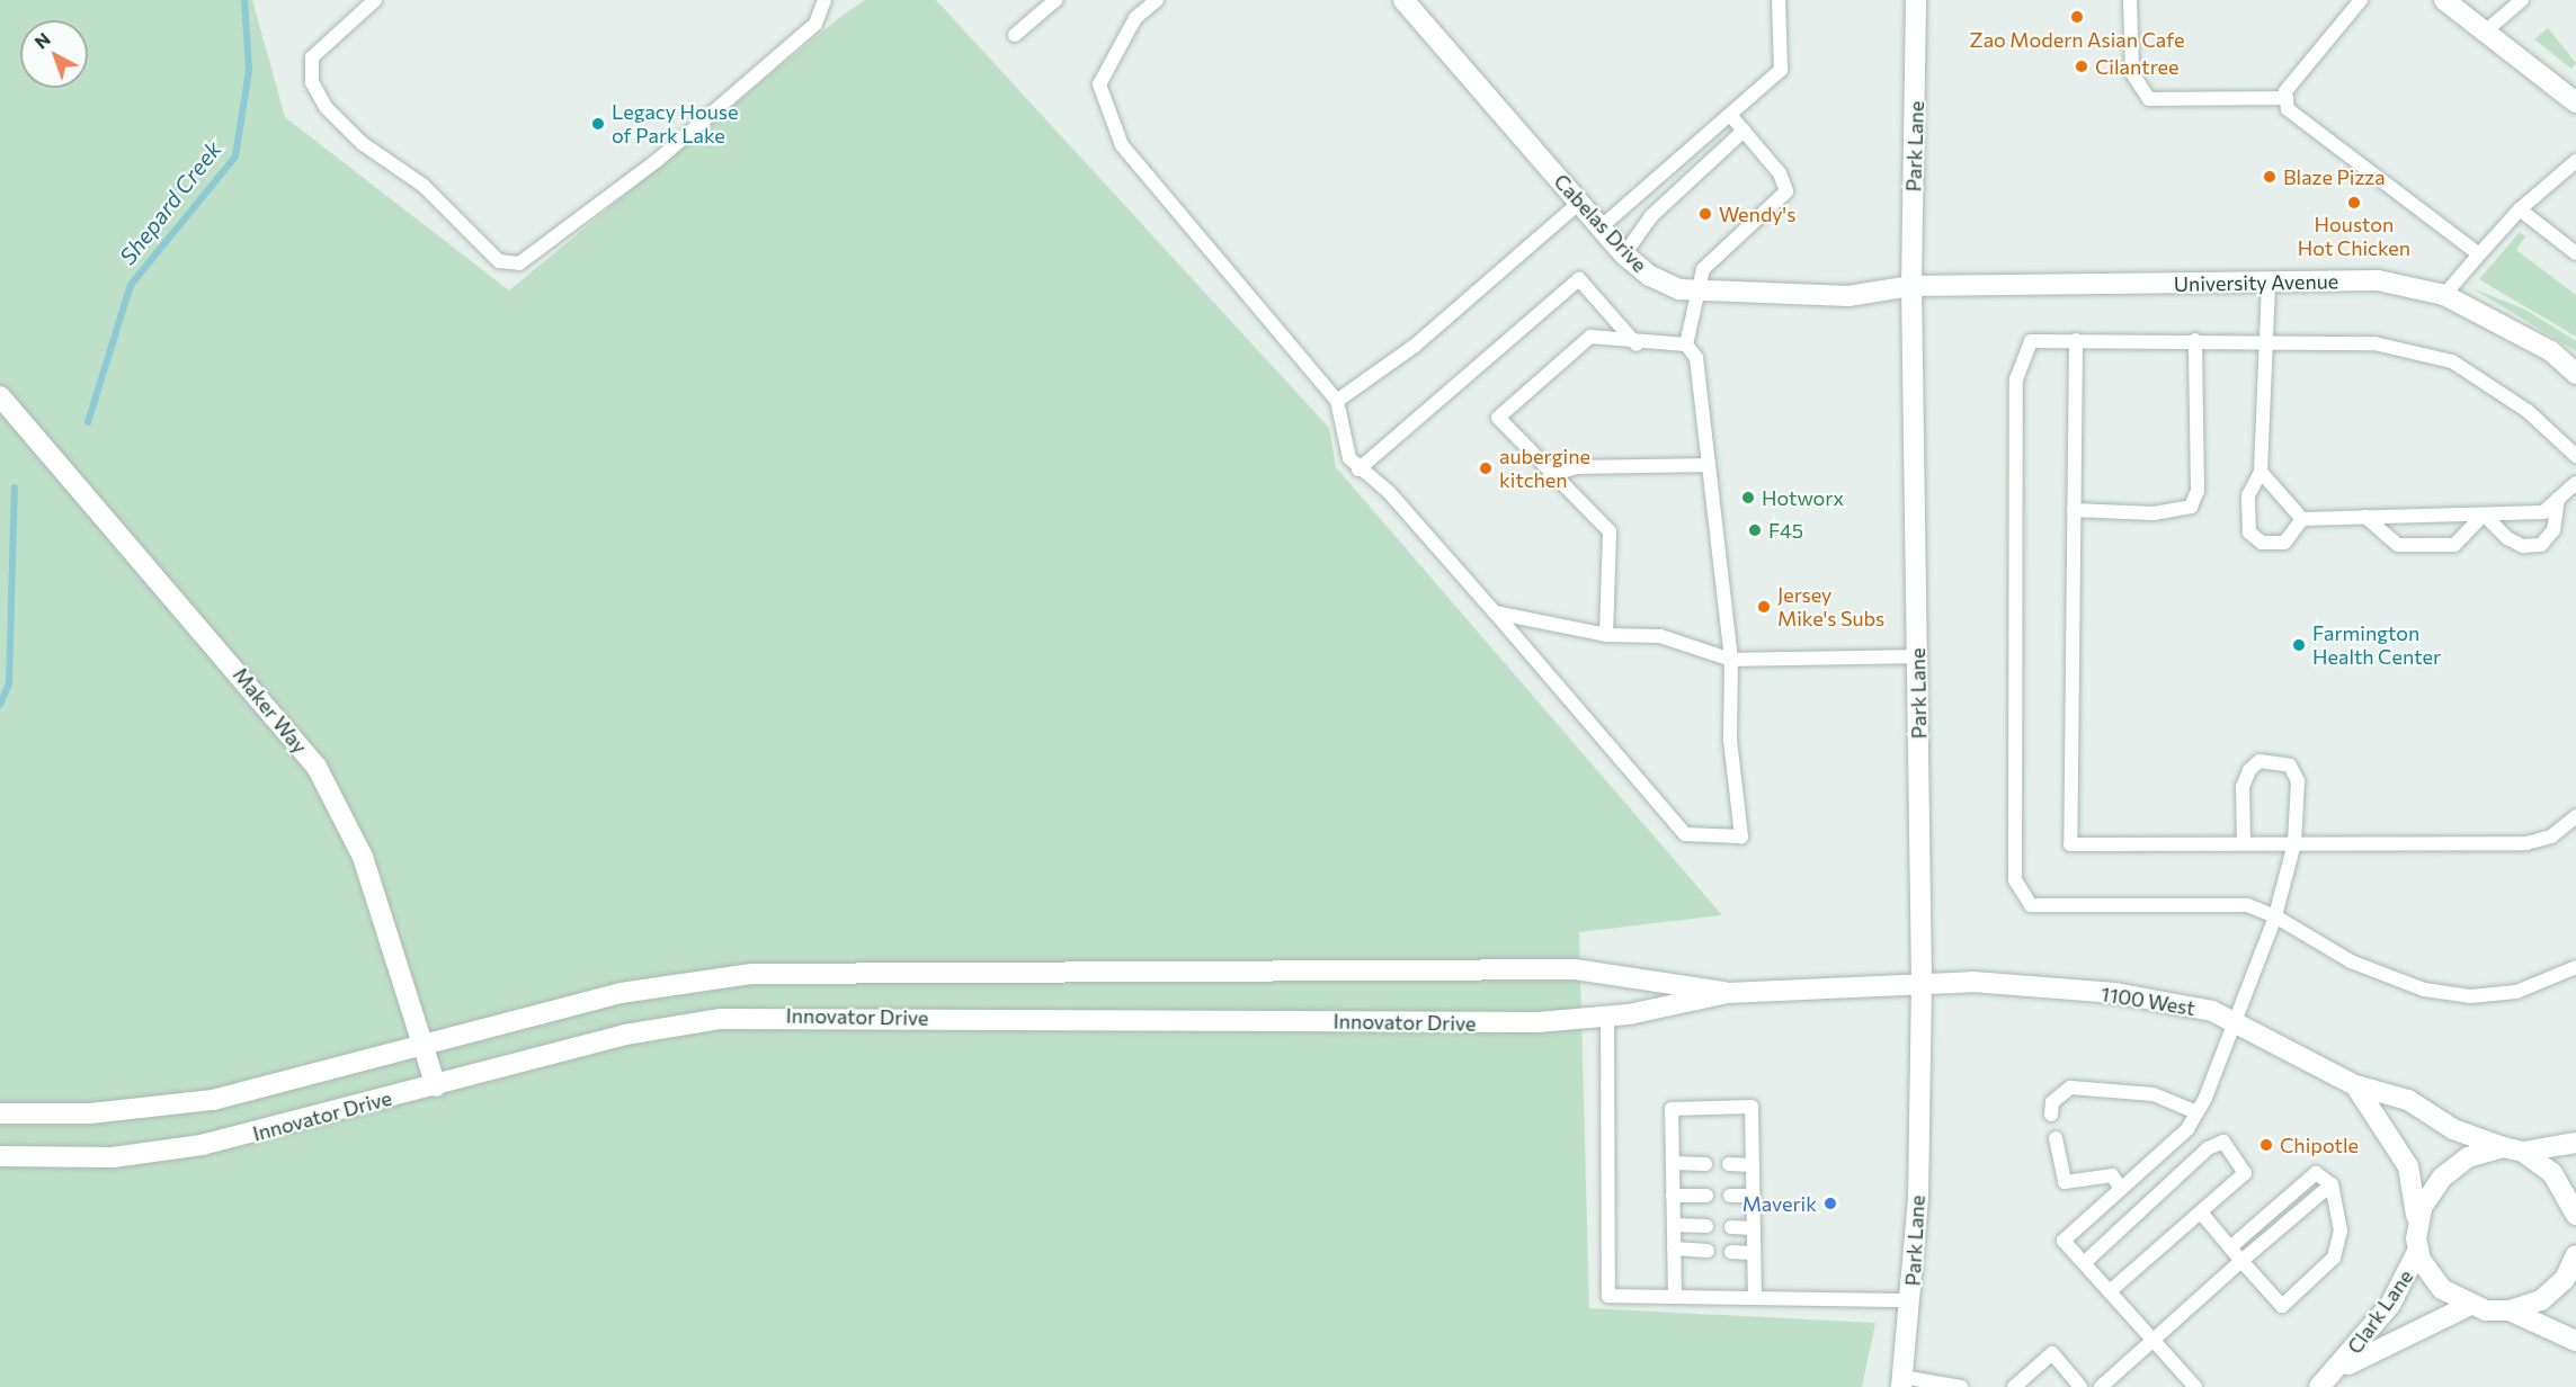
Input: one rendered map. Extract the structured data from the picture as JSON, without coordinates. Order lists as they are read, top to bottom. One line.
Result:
{"streets":{"main road":["Park Lane","Cabelas Drive","University Avenue","Maker Way","1100 West","Innovator Drive","Clark Lane"]},"crossings":[["Park Lane","Cabelas Drive"],["Park Lane","University Avenue"],["Park Lane","1100 West"],["Park Lane","Innovator Drive"],["Cabelas Drive","University Avenue"],["Maker Way","Innovator Drive"],["1100 West","Innovator Drive"],["1100 West","Clark Lane"]],"water":["Shepard Creek"],"places":["Zao Modern Asian Cafe","Cilantree","Legacy House of Park Lake","Blaze Pizza","Houston Hot Chicken","Wendy's","aubergine kitchen","Hotworx","F45","Jersey Mike's Subs","Farmington Health Center","Chipotle","Maverik"],"north":"top left"}
